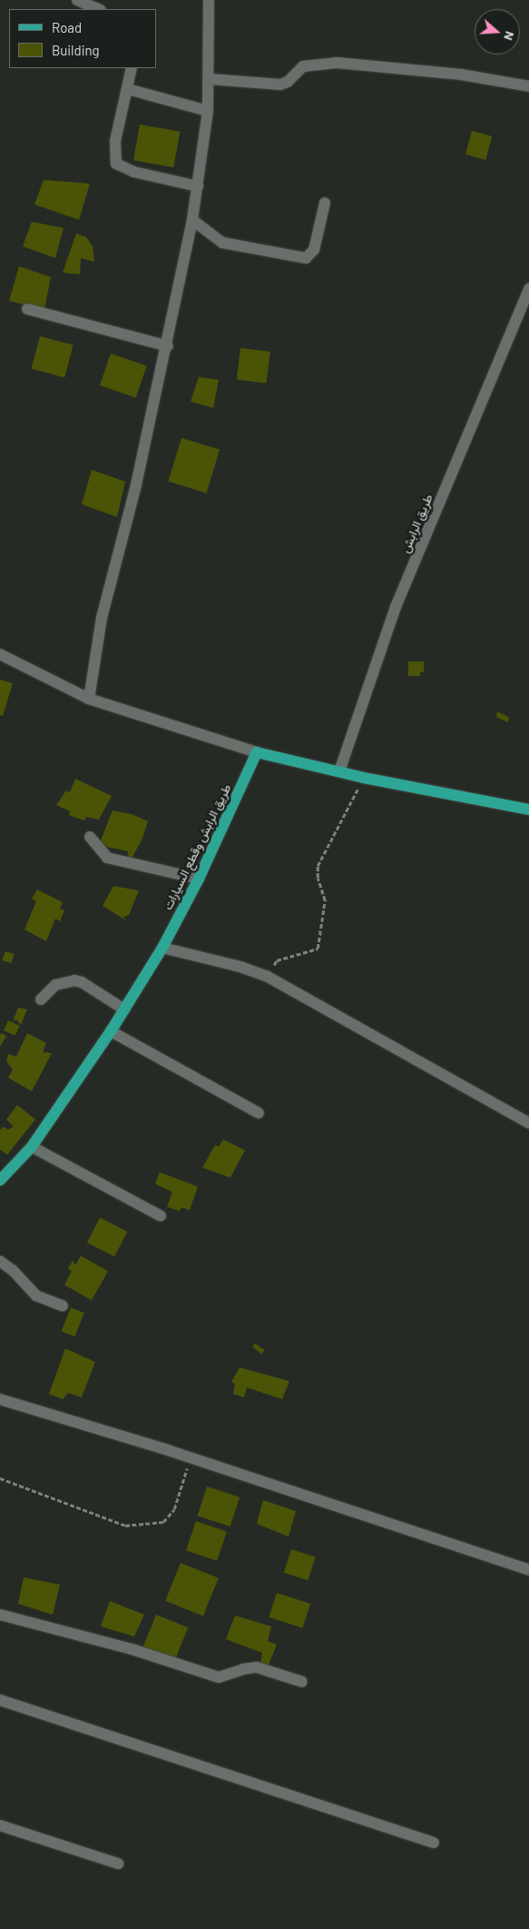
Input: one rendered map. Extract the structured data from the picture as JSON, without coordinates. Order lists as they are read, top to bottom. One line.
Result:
{"streets":{"main road":["طريق الرابش وقطع السيارات"],"street":["طريق الرابش"]},"legend":["Road","Building"],"north":"right"}
